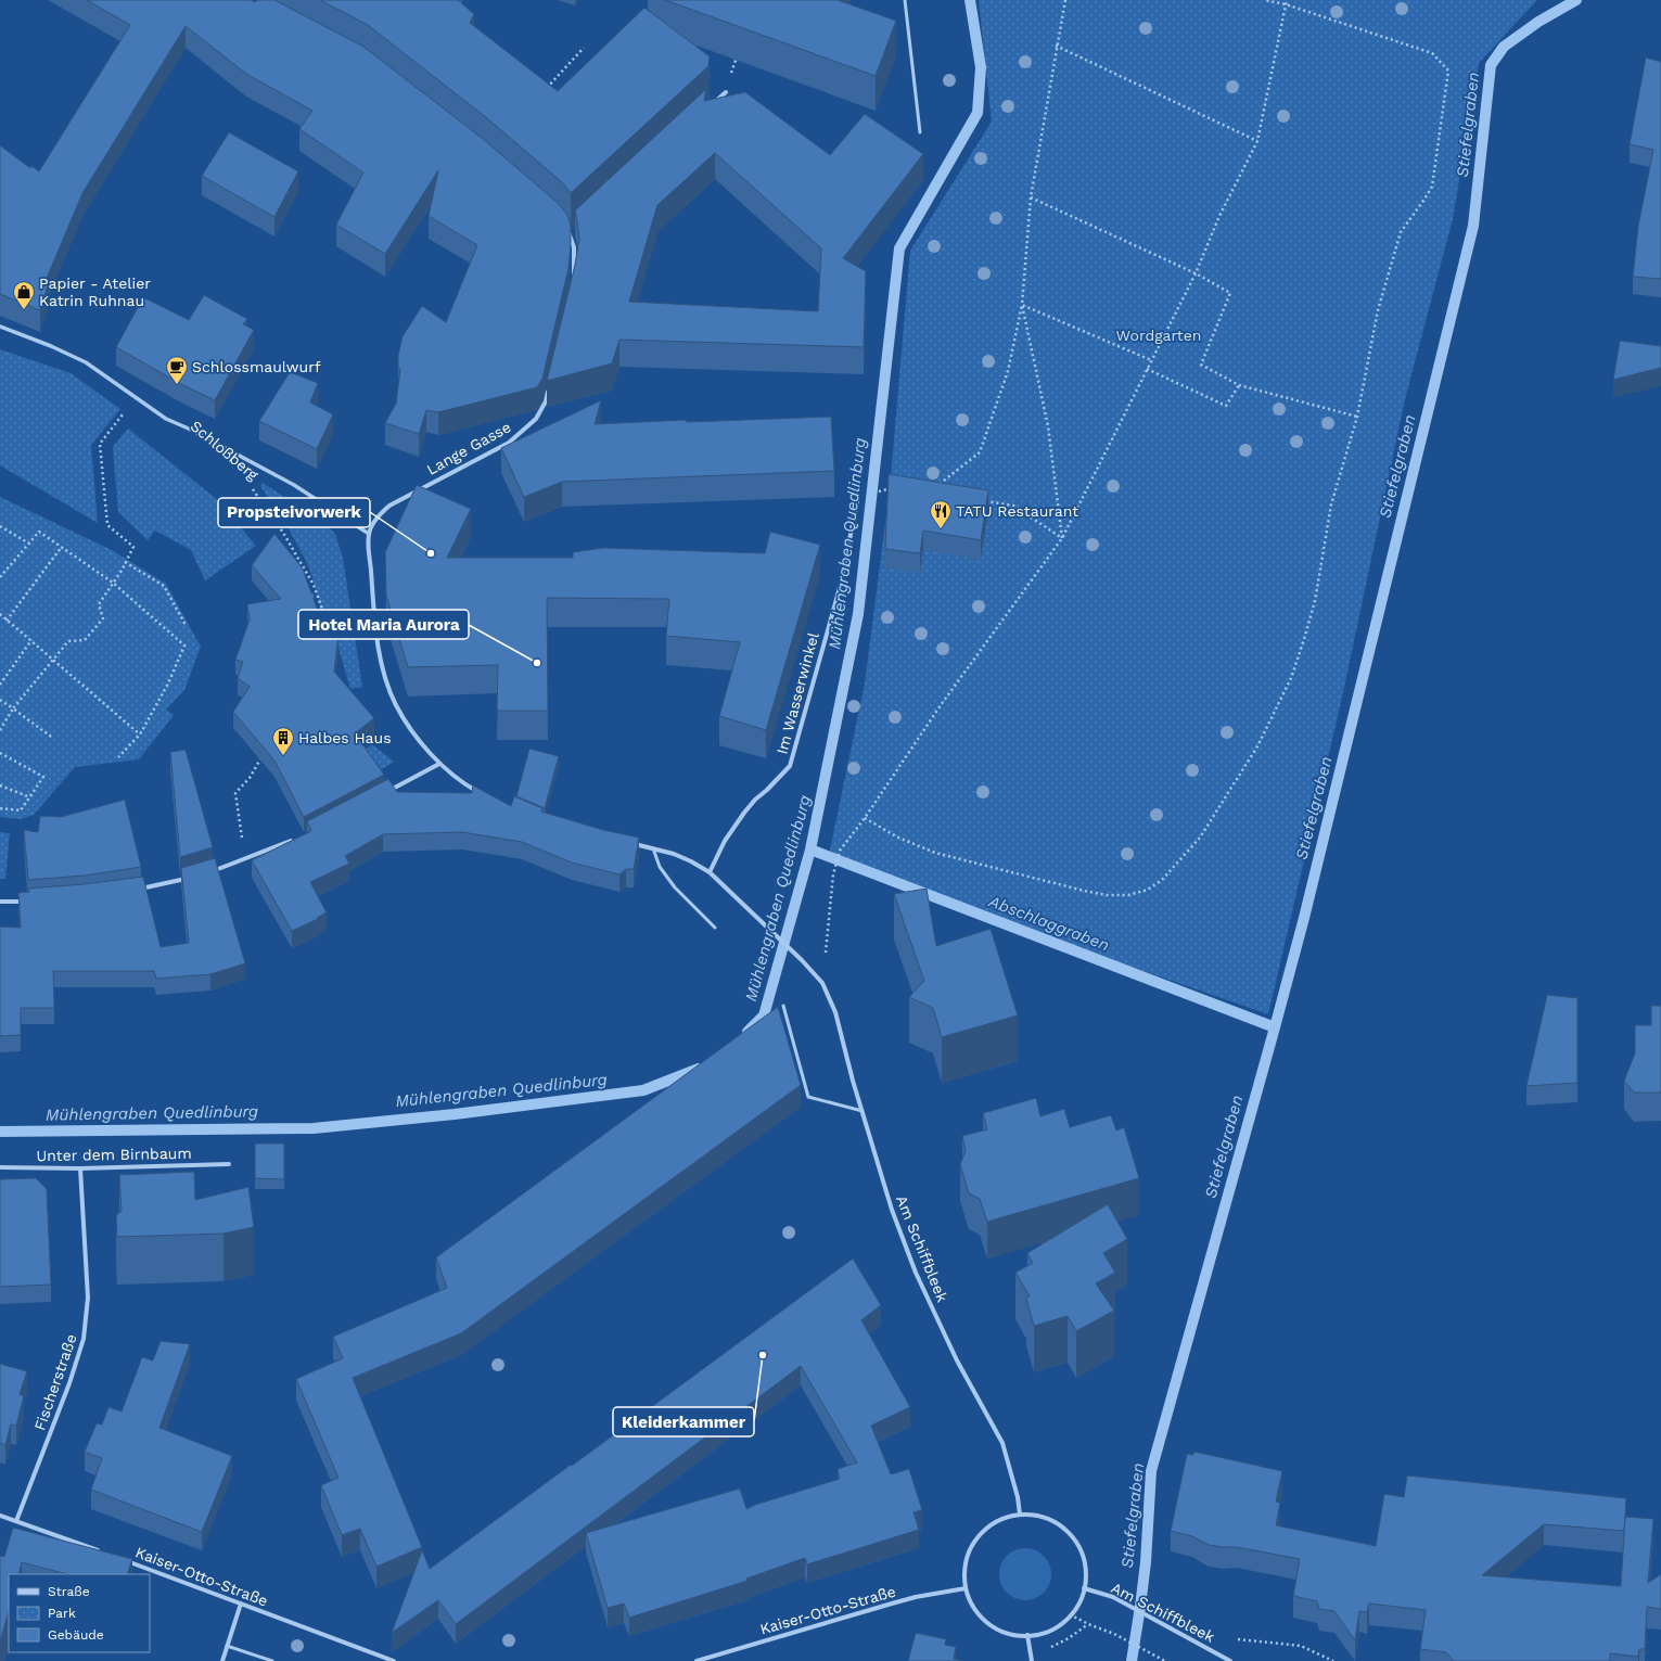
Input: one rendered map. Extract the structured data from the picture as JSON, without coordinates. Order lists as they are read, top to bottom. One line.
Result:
{"streets":{"street":["Lange Gasse","Schloßberg","Im Wasserwinkel","Unter dem Birnbaum","Am Schiffbleek","Fischerstraße","Kaiser-Otto-Straße"]},"crossings":[["Lange Gasse","Schloßberg"],["Im Wasserwinkel","Am Schiffbleek"],["Unter dem Birnbaum","Fischerstraße"],["Am Schiffbleek","Kaiser-Otto-Straße"]],"water":["Stiefelgraben","Mühlengraben Quedlinburg","Abschlaggraben"],"parks":["Wordgarten"],"places":{"shop":["Papier - Atelier Katrin Ruhnau"],"cafe":["Schlossmaulwurf"],"restaurant":["TATU Restaurant"],"other":["Propsteivorwerk","Hotel Maria Aurora","Kleiderkammer"],"building":["Halbes Haus"]},"legend":["Straße","Park","Gebäude"]}
